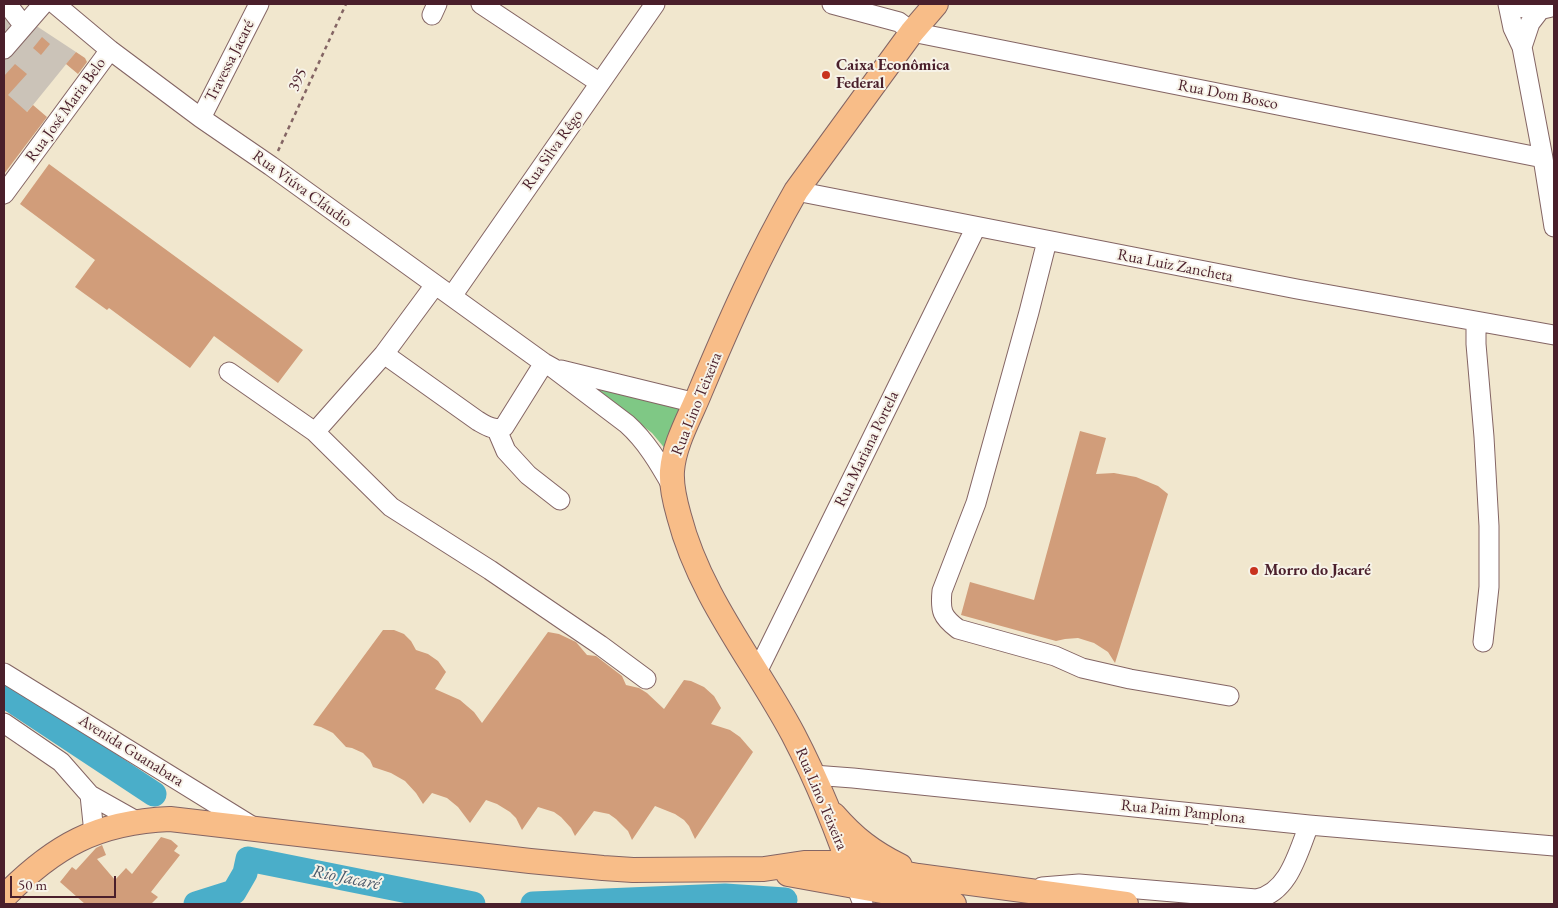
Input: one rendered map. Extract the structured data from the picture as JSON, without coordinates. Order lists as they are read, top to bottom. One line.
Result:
{"streets":{"main road":["Rua Lino Teixeira"],"street":["Travessa Jacaré","Rua Dom Bosco","Rua José Maria Belo","Rua Silva Rêgo","Rua Viúva Cláudio","Rua Luiz Zancheta","Rua Mariana Portela","Avenida Guanabara","Rua Paim Pamplona"],"path":["395"]},"crossings":[["Travessa Jacaré","Rua Viúva Cláudio"],["395","Rua Viúva Cláudio"],["Rua Dom Bosco","Rua Lino Teixeira"],["Rua José Maria Belo","Rua Viúva Cláudio"],["Rua Silva Rêgo","Rua Viúva Cláudio"],["Rua Viúva Cláudio","Rua Lino Teixeira"],["Rua Luiz Zancheta","Rua Lino Teixeira"],["Rua Luiz Zancheta","Rua Mariana Portela"],["Rua Lino Teixeira","Rua Mariana Portela"],["Rua Lino Teixeira","Rua Paim Pamplona"]],"water":["Rio Jacaré"],"places":["Caixa Econômica Federal","Morro do Jacaré"],"scale_bar":"50 m"}
